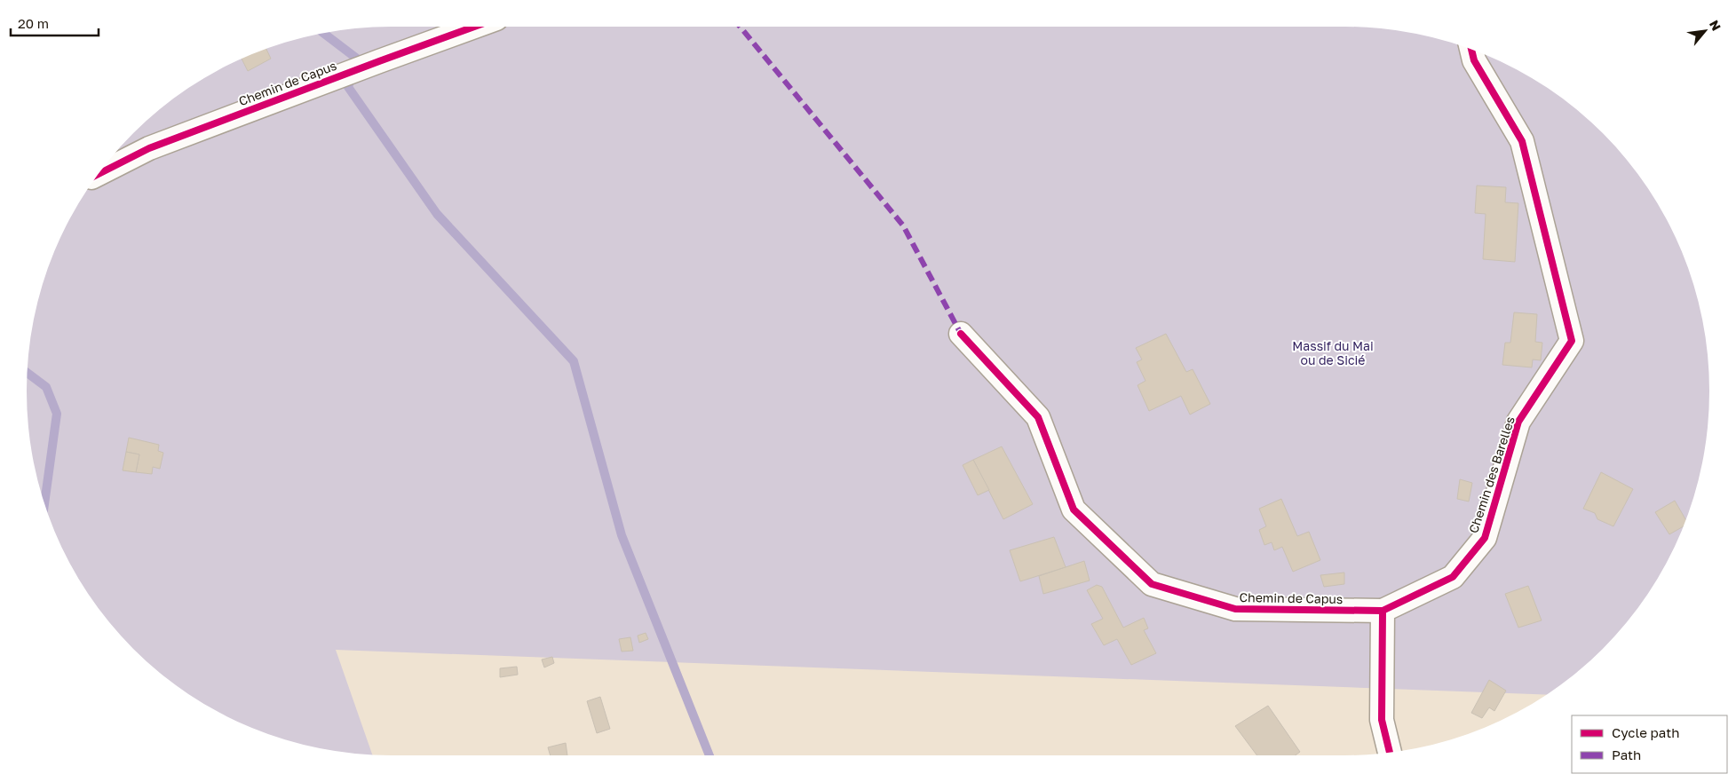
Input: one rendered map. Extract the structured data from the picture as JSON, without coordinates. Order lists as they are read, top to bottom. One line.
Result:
{"streets":{"street":["Chemin de Capus","Chemin des Barelles"]},"crossings":[["Chemin de Capus","Chemin des Barelles"]],"parks":["Massif du Mai ou de Sicié"],"legend":["Cycle path","Path"],"scale_bar":"20 m","north":"top right"}
